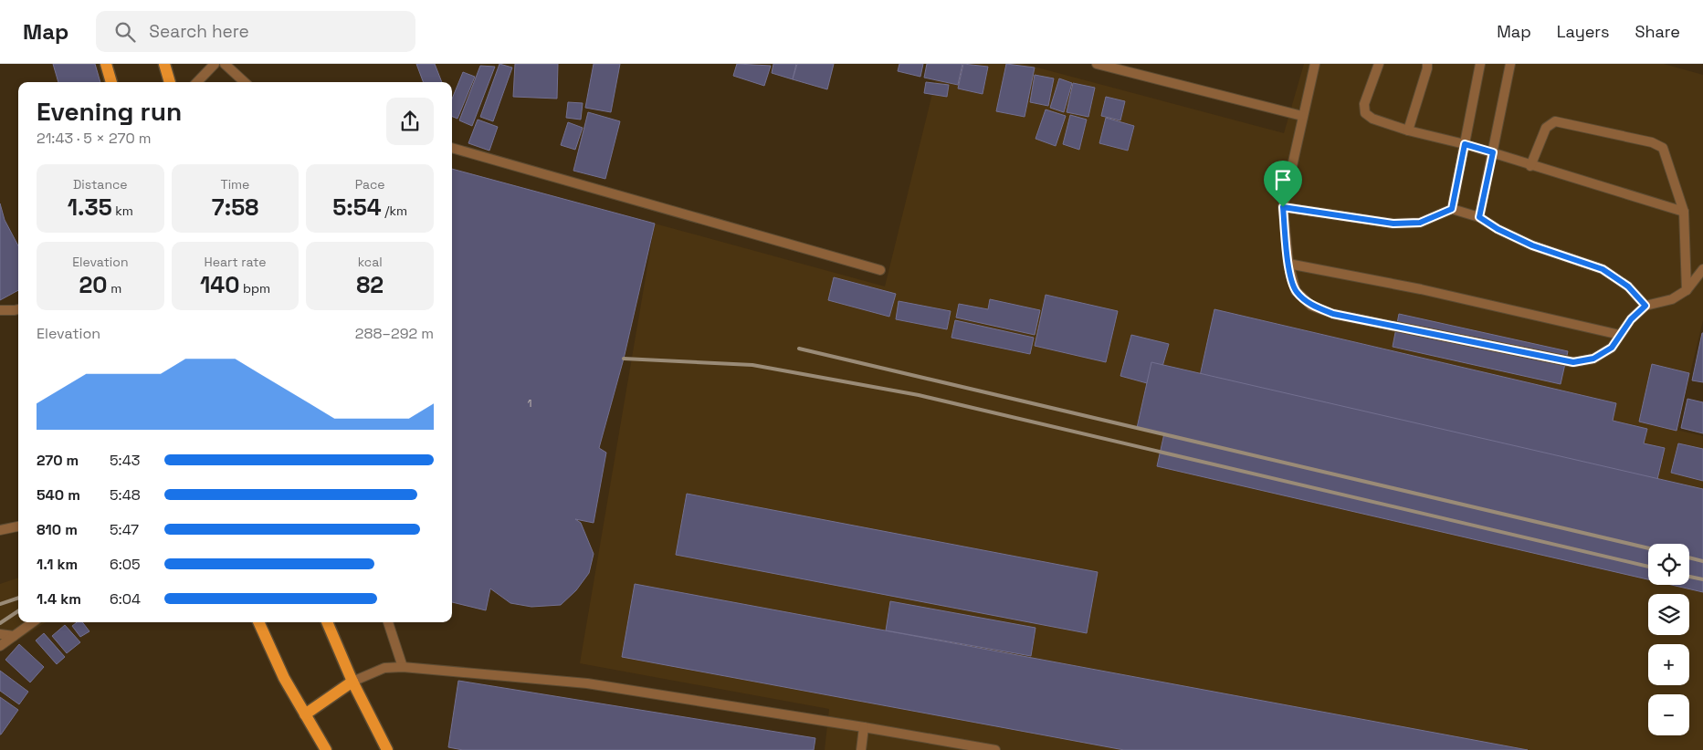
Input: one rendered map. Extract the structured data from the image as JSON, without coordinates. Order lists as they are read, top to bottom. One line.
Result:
{"house_numbers":["1"],"page":{"header":"Map","search":"Search here","nav":["Map","Layers","Share"],"heading":["Evening run","21:43 · 5 × 270 m"],"stats":[["Distance","1.35 km"],["Time","7:58"],["Pace","5:54 /km"],["Elevation","20 m"],["Heart rate","140 bpm"],["kcal","82"]],"chart":["Elevation","288–292 m"],"list":[{"name":"270 m","note":"5:43"},{"name":"540 m","note":"5:48"},{"name":"810 m","note":"5:47"},{"name":"1.1 km","note":"6:05"},{"name":"1.4 km","note":"6:04"}],"map_buttons":["+","−"]}}
